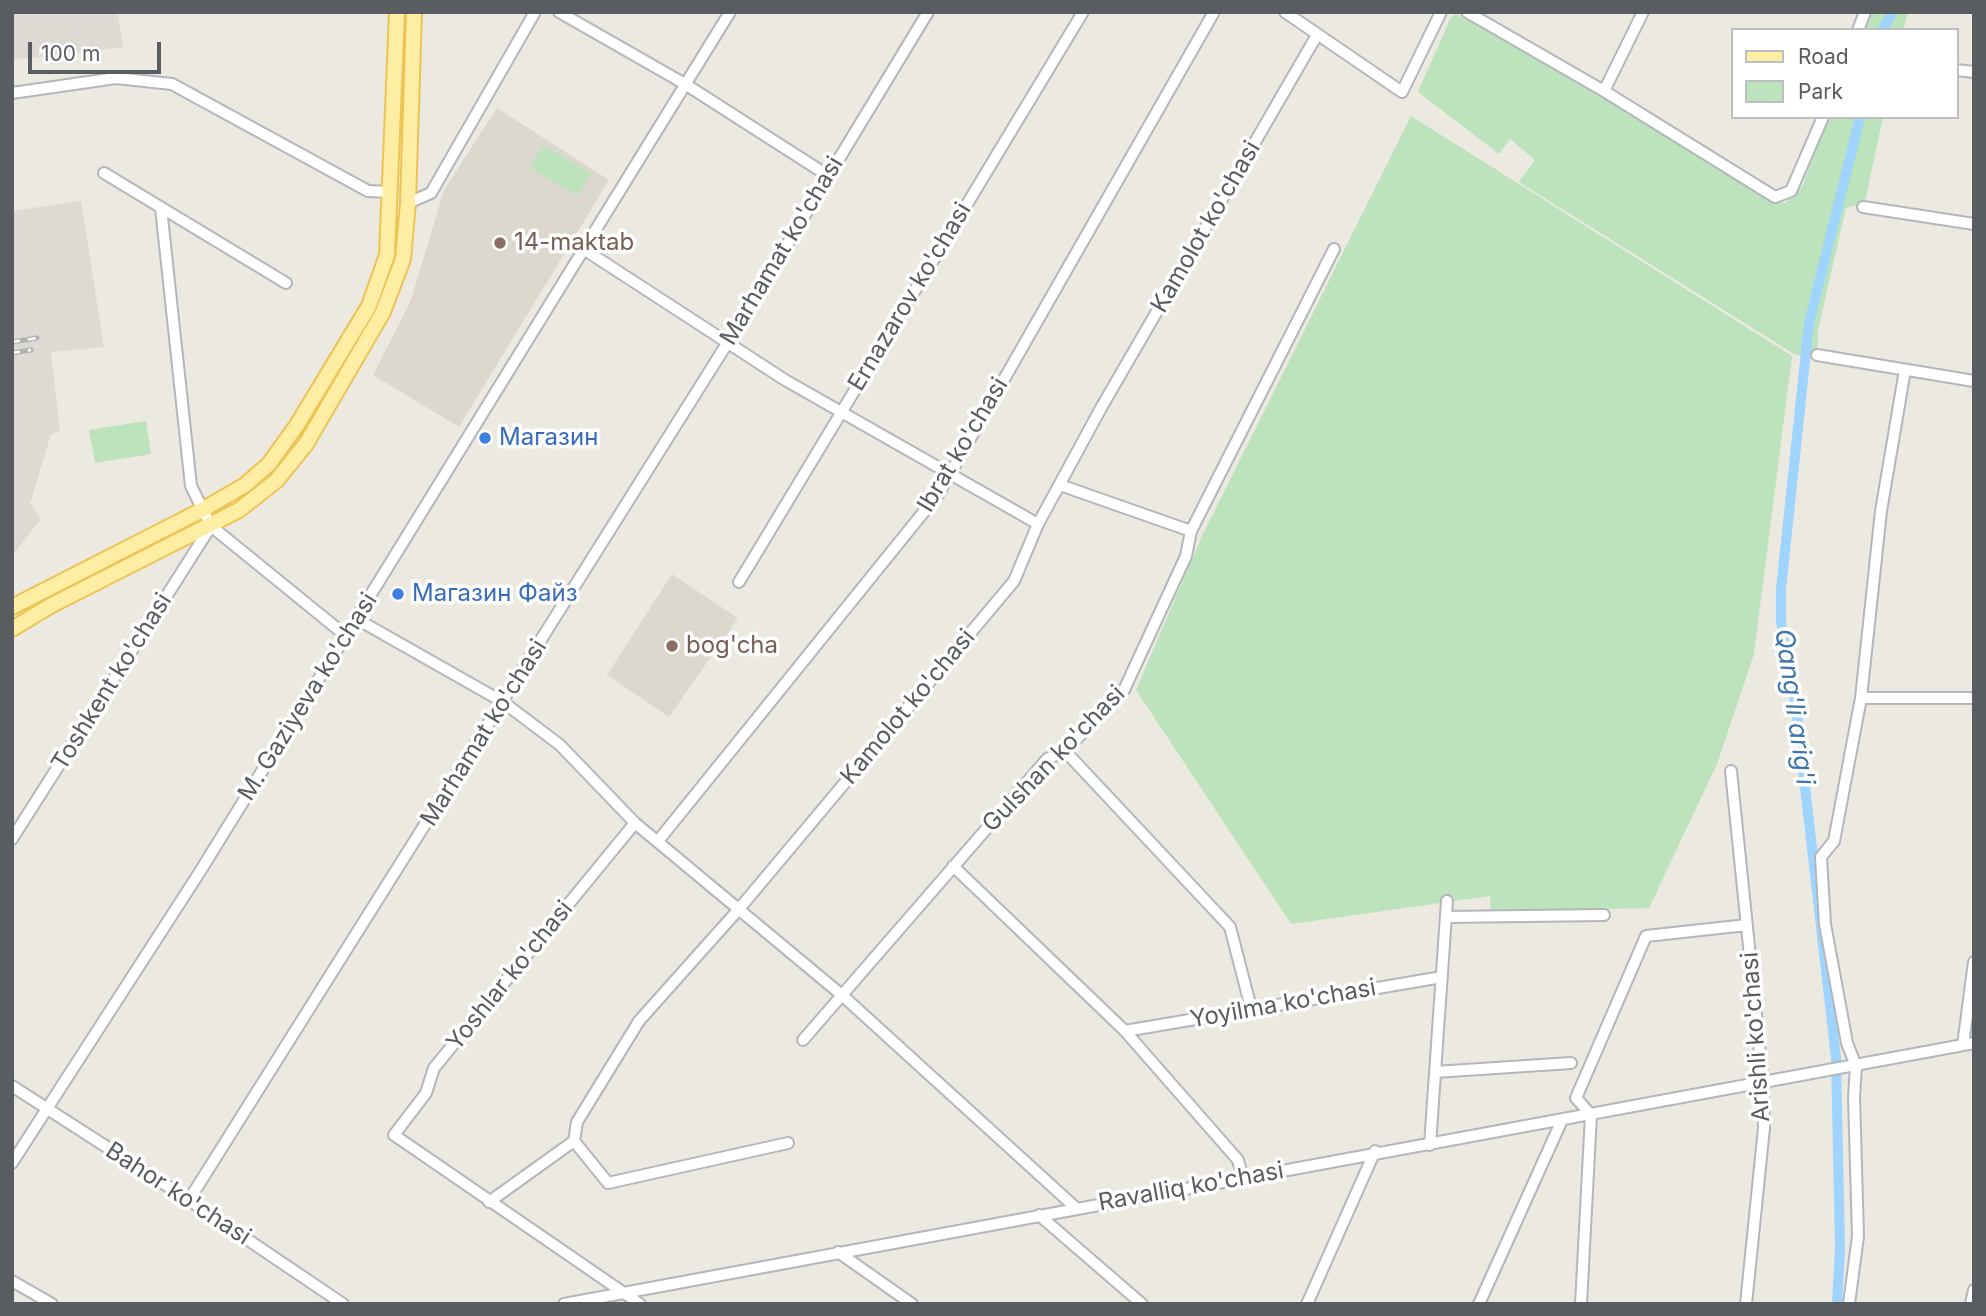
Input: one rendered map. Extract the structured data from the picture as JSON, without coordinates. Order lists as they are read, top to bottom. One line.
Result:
{"streets":{"street":["Kamolot ko'chasi","Marhamat ko'chasi","Ernazarov ko'chasi","Ibrat ko'chasi","Toshkent ko'chasi","M. Gaziyeva ko'chasi","Gulshan ko'chasi","Yoshlar ko'chasi","Yoyilma ko'chasi","Arishli ko'chasi","Ravalliq ko'chasi","Bahor ko'chasi"]},"crossings":[["Marhamat ko'chasi","Bahor ko'chasi"],["M. Gaziyeva ko'chasi","Bahor ko'chasi"],["Arishli ko'chasi","Ravalliq ko'chasi"]],"water":["Qang'li arig'i"],"places":["14-maktab","Магазин","Магазин Файз","bog'cha"],"legend":["Road","Park"],"scale_bar":"100 m"}
